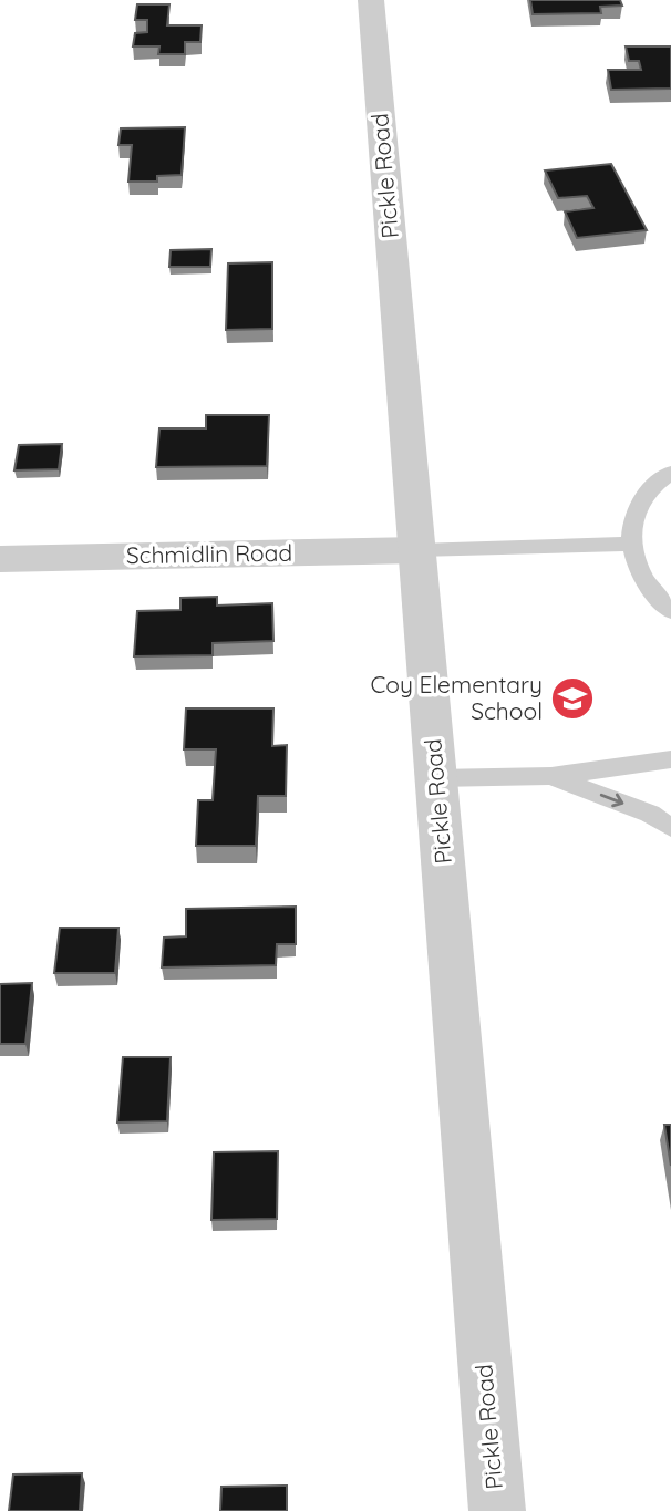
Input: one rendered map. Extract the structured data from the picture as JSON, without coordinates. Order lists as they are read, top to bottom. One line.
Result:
{"streets":{"street":["Pickle Road","Schmidlin Road"]},"crossings":[["Pickle Road","Schmidlin Road"]],"places":{"school or university":["Coy Elementary School"]}}
